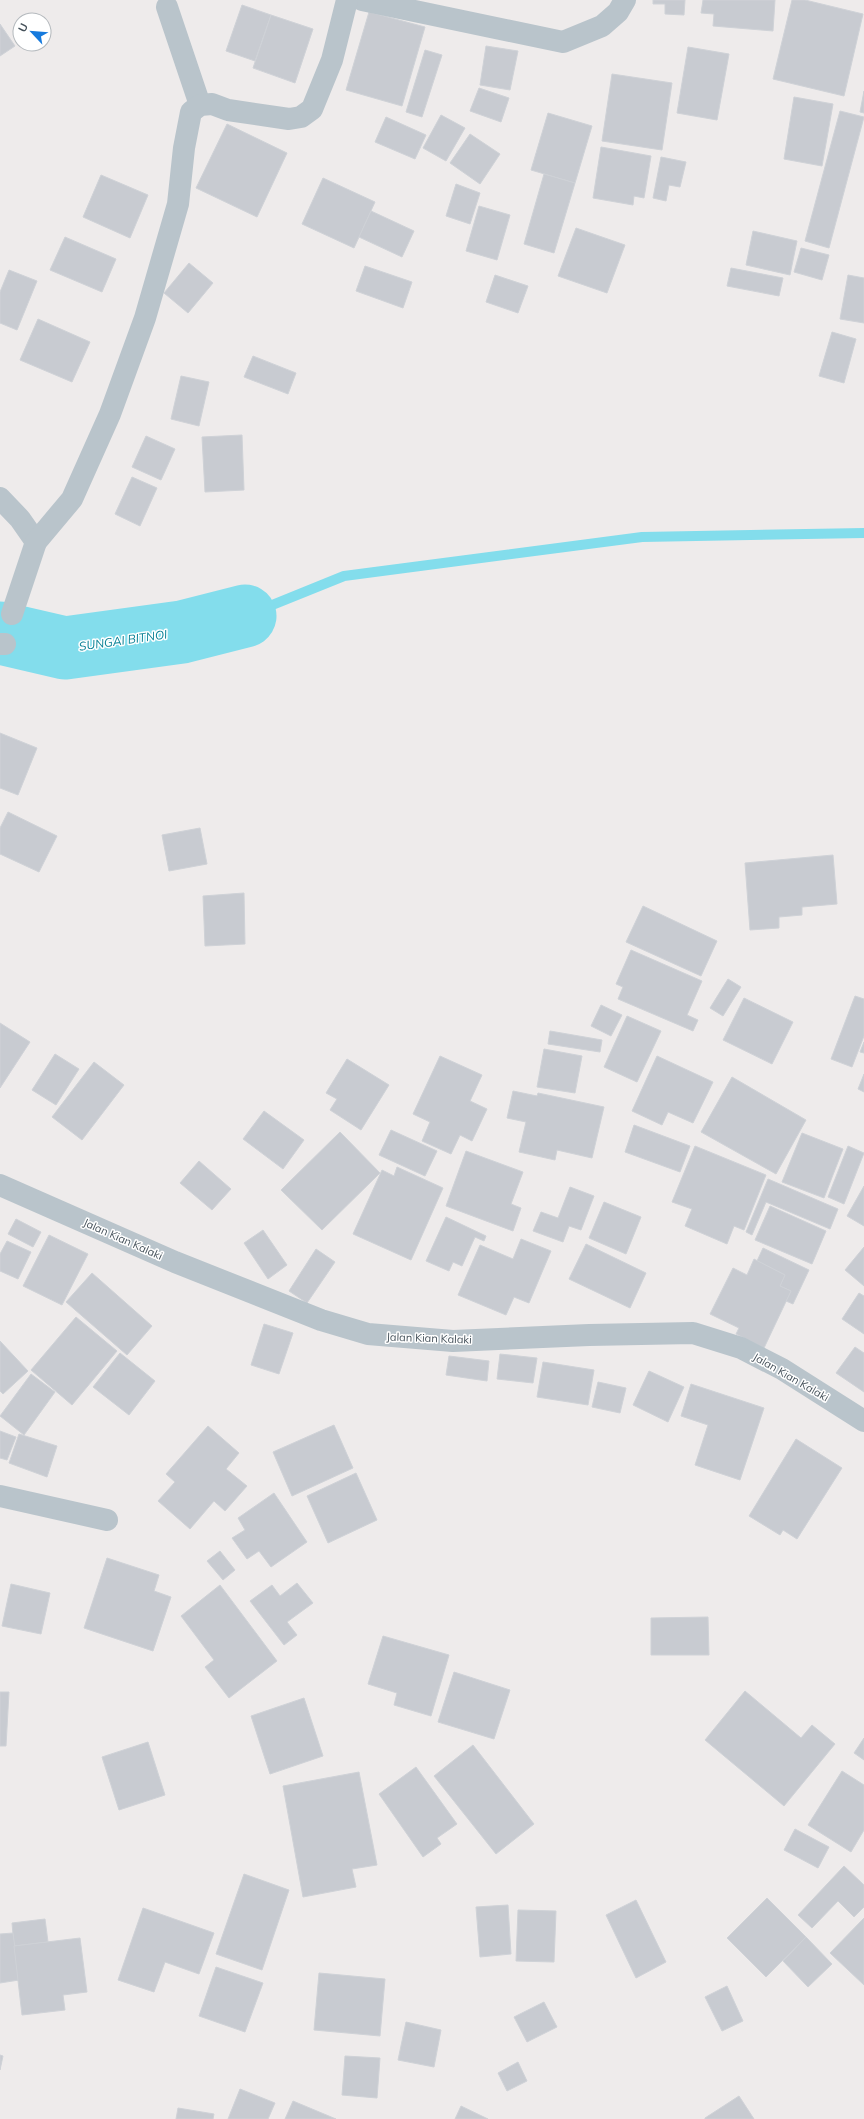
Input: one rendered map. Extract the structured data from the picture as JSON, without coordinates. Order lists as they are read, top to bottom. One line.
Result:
{"streets":{"street":["Jalan Kian Kalaki"]},"water":["SUNGAI BITNOI"],"north":"top left"}
